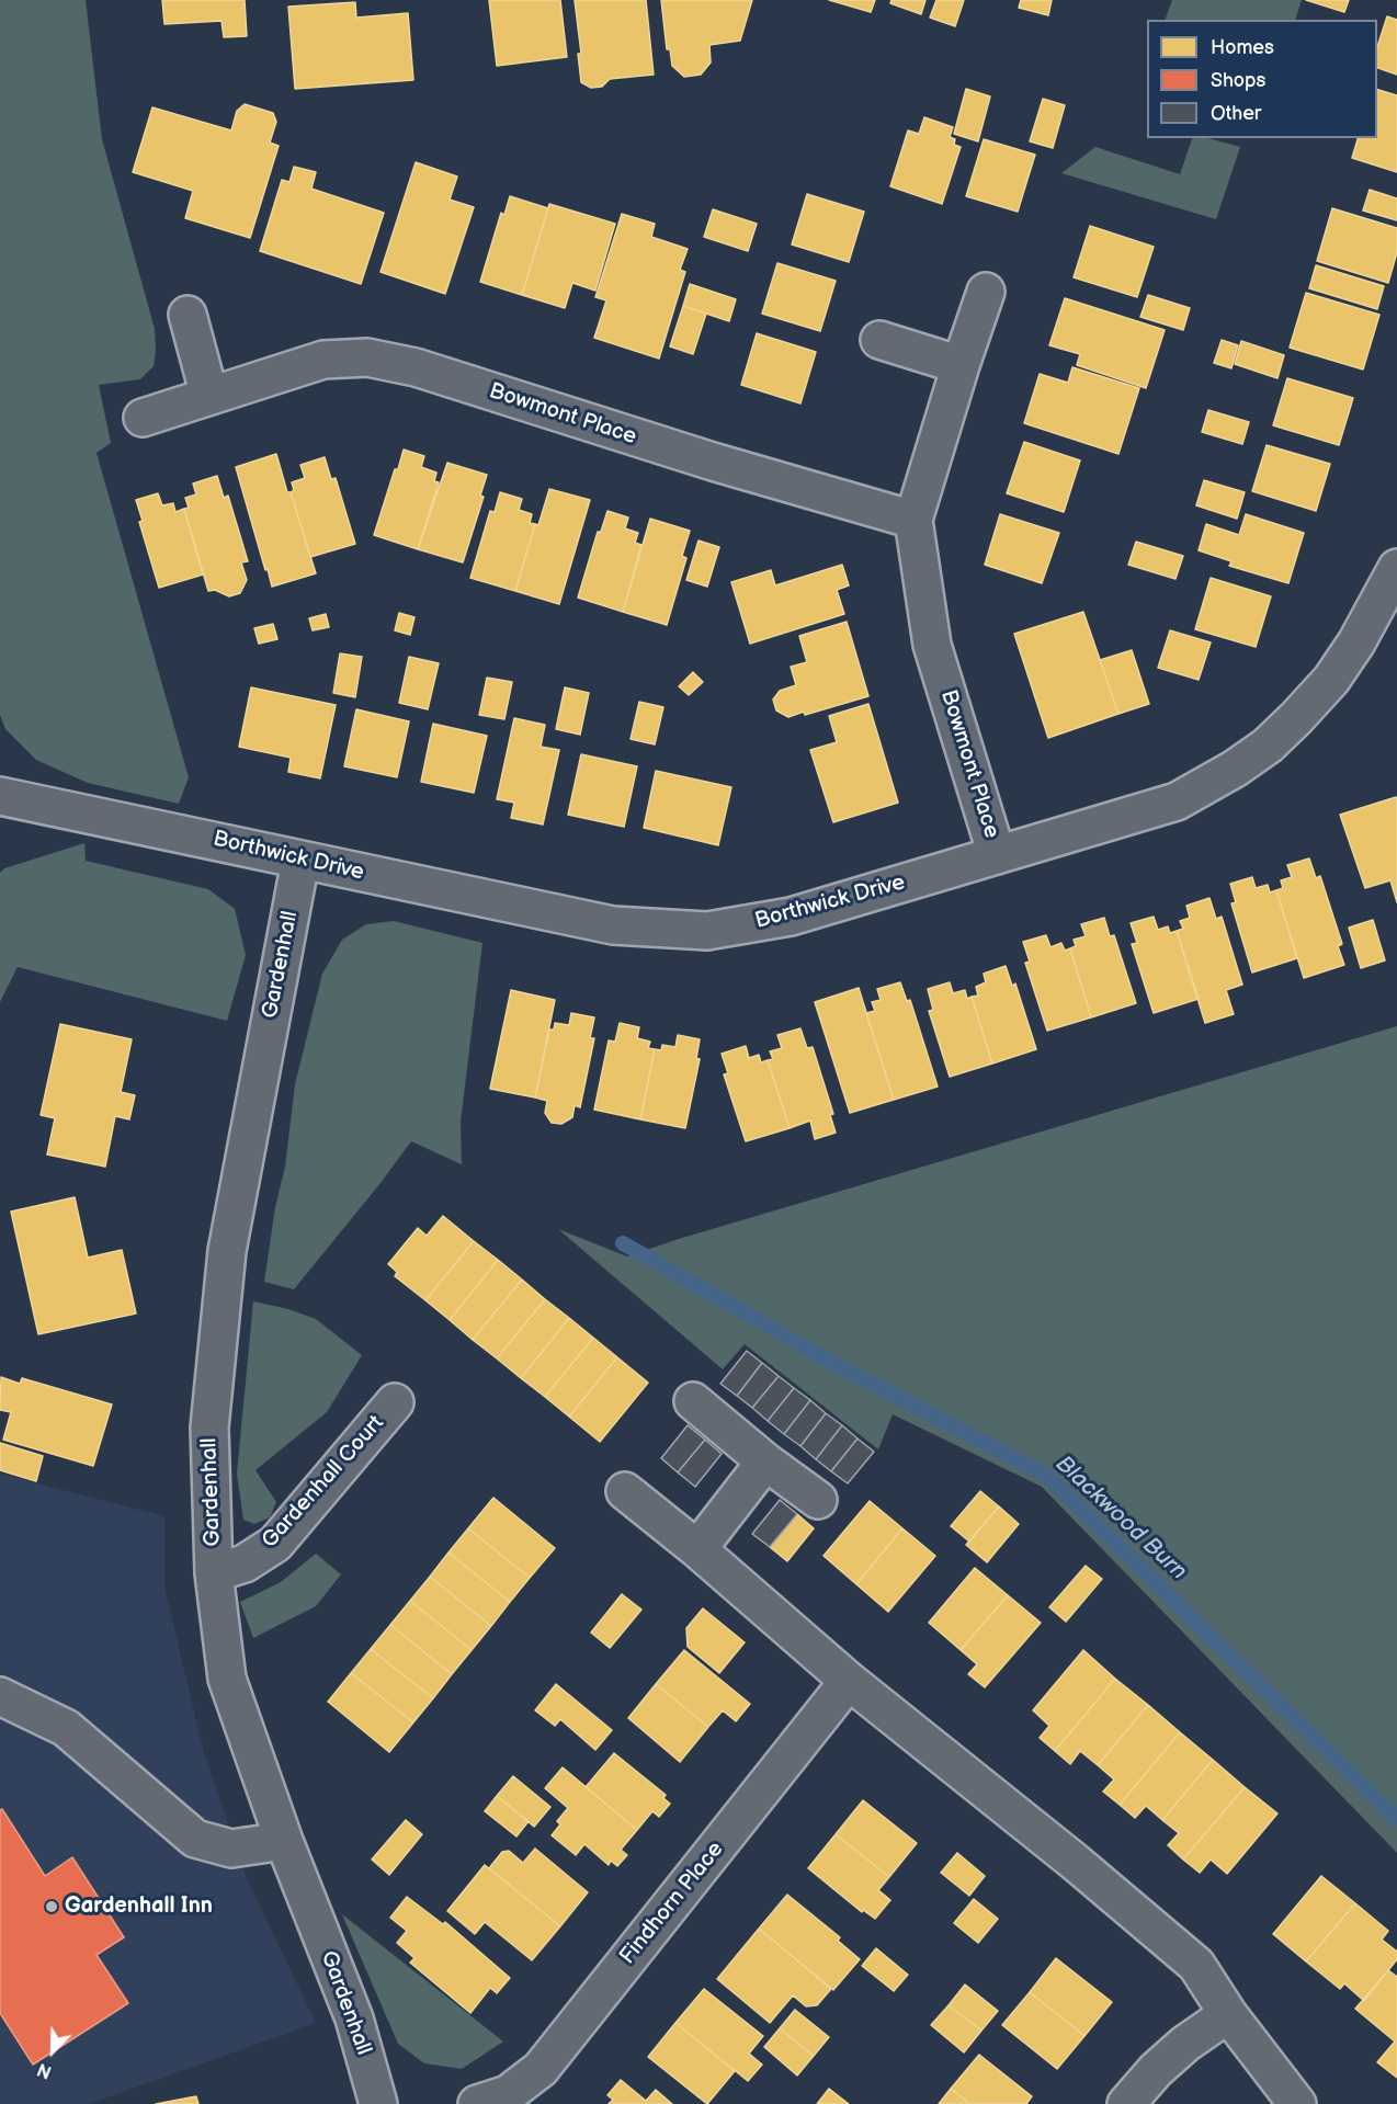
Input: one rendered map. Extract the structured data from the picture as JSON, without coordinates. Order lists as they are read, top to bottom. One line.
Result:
{"streets":{"street":["Bowmont Place","Borthwick Drive","Gardenhall","Gardenhall Court","Findhorn Place"]},"crossings":[["Bowmont Place","Borthwick Drive"],["Borthwick Drive","Gardenhall"],["Gardenhall","Gardenhall Court"]],"water":["Blackwood Burn"],"places":["Gardenhall Inn"],"legend":["Homes","Shops","Other"],"north":"bottom left"}
